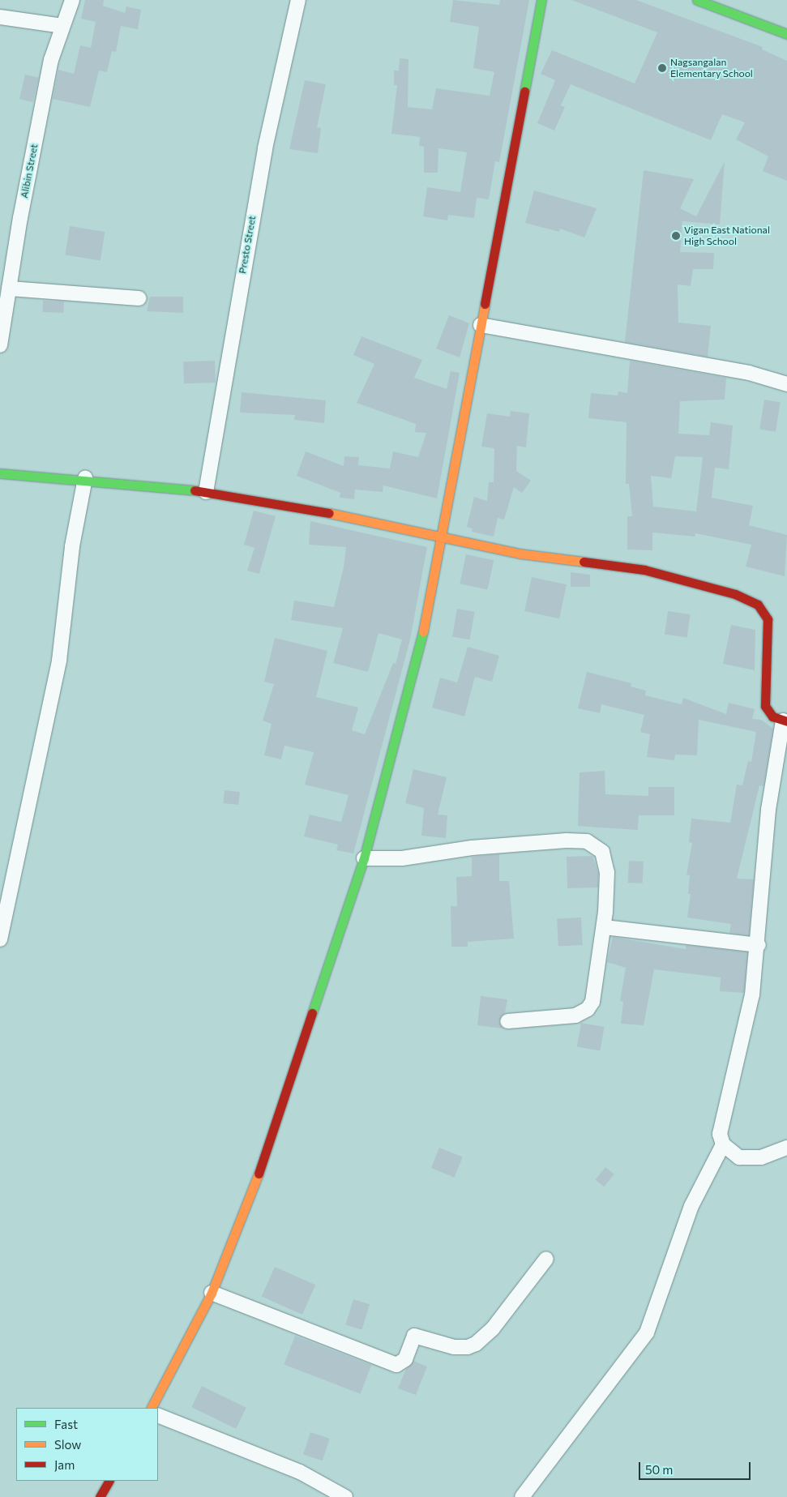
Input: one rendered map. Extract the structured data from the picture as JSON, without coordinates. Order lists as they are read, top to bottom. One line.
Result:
{"streets":{"street":["Alibin Street","Presto Street"]},"places":["Nagsangalan Elementary School","Vigan East National High School"],"legend":["Fast","Slow","Jam"],"scale_bar":"50 m"}
